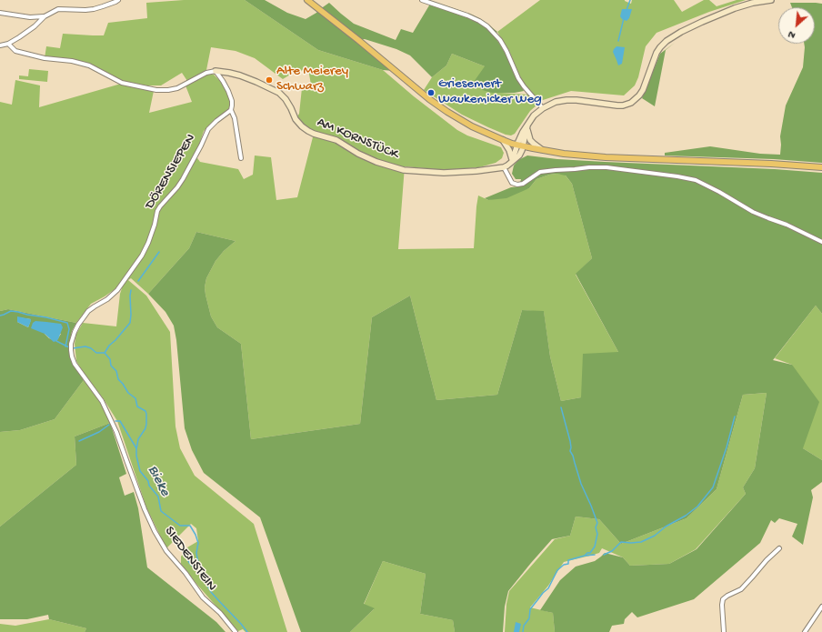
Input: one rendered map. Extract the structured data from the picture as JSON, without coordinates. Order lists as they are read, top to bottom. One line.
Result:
{"streets":{"street":["AM KORNSTÜCK","DÖRENSIEPEN","SIEDENSTEIN"]},"crossings":[["DÖRENSIEPEN","SIEDENSTEIN"]],"water":["Bieke"],"places":["Alte Meierey Schwarz","Griesemert Waukemicker Weg"],"north":"bottom left"}
